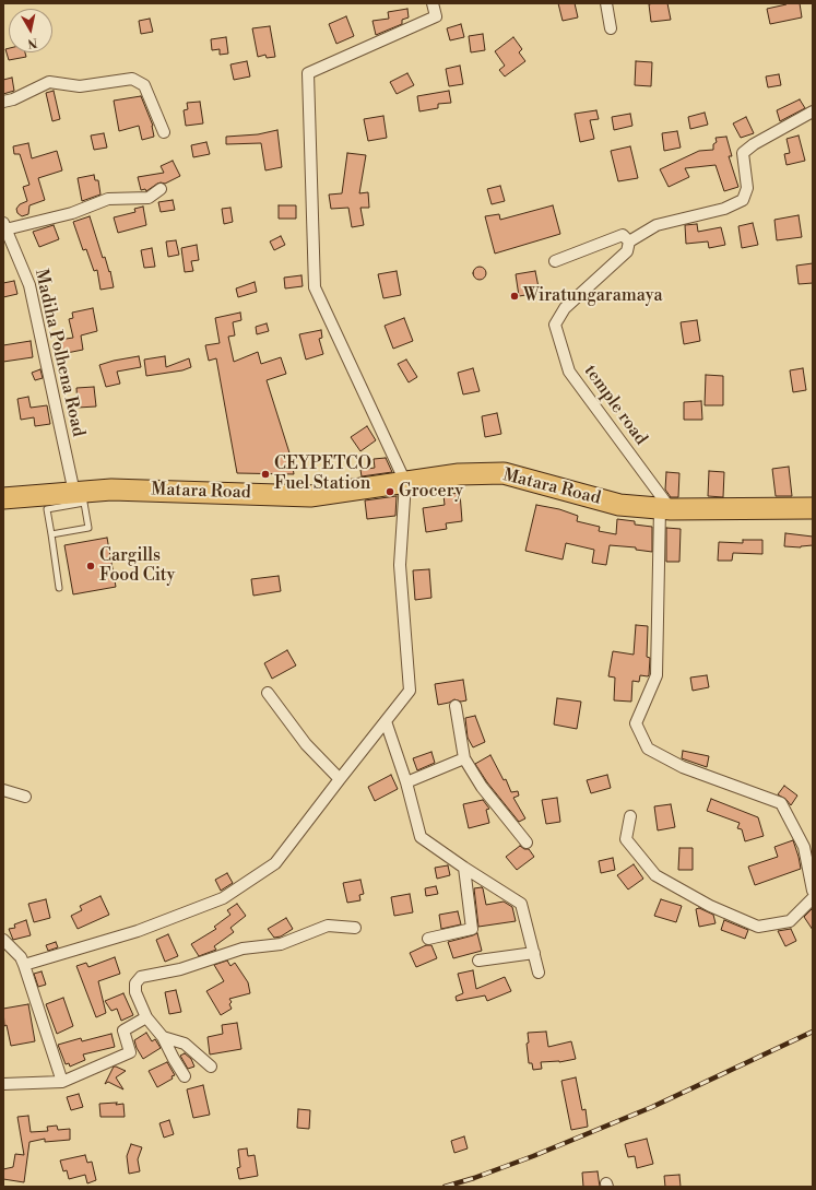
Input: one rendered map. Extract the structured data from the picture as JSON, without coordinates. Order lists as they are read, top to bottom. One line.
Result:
{"streets":{"highway":["Matara Road"],"street":["Madiha Polhena Road","temple road"]},"crossings":[["Madiha Polhena Road","Matara Road"],["temple road","Matara Road"]],"places":["Wiratungaramaya","CEYPETCO Fuel Station","Grocery","Cargills Food City"],"north":"bottom"}
